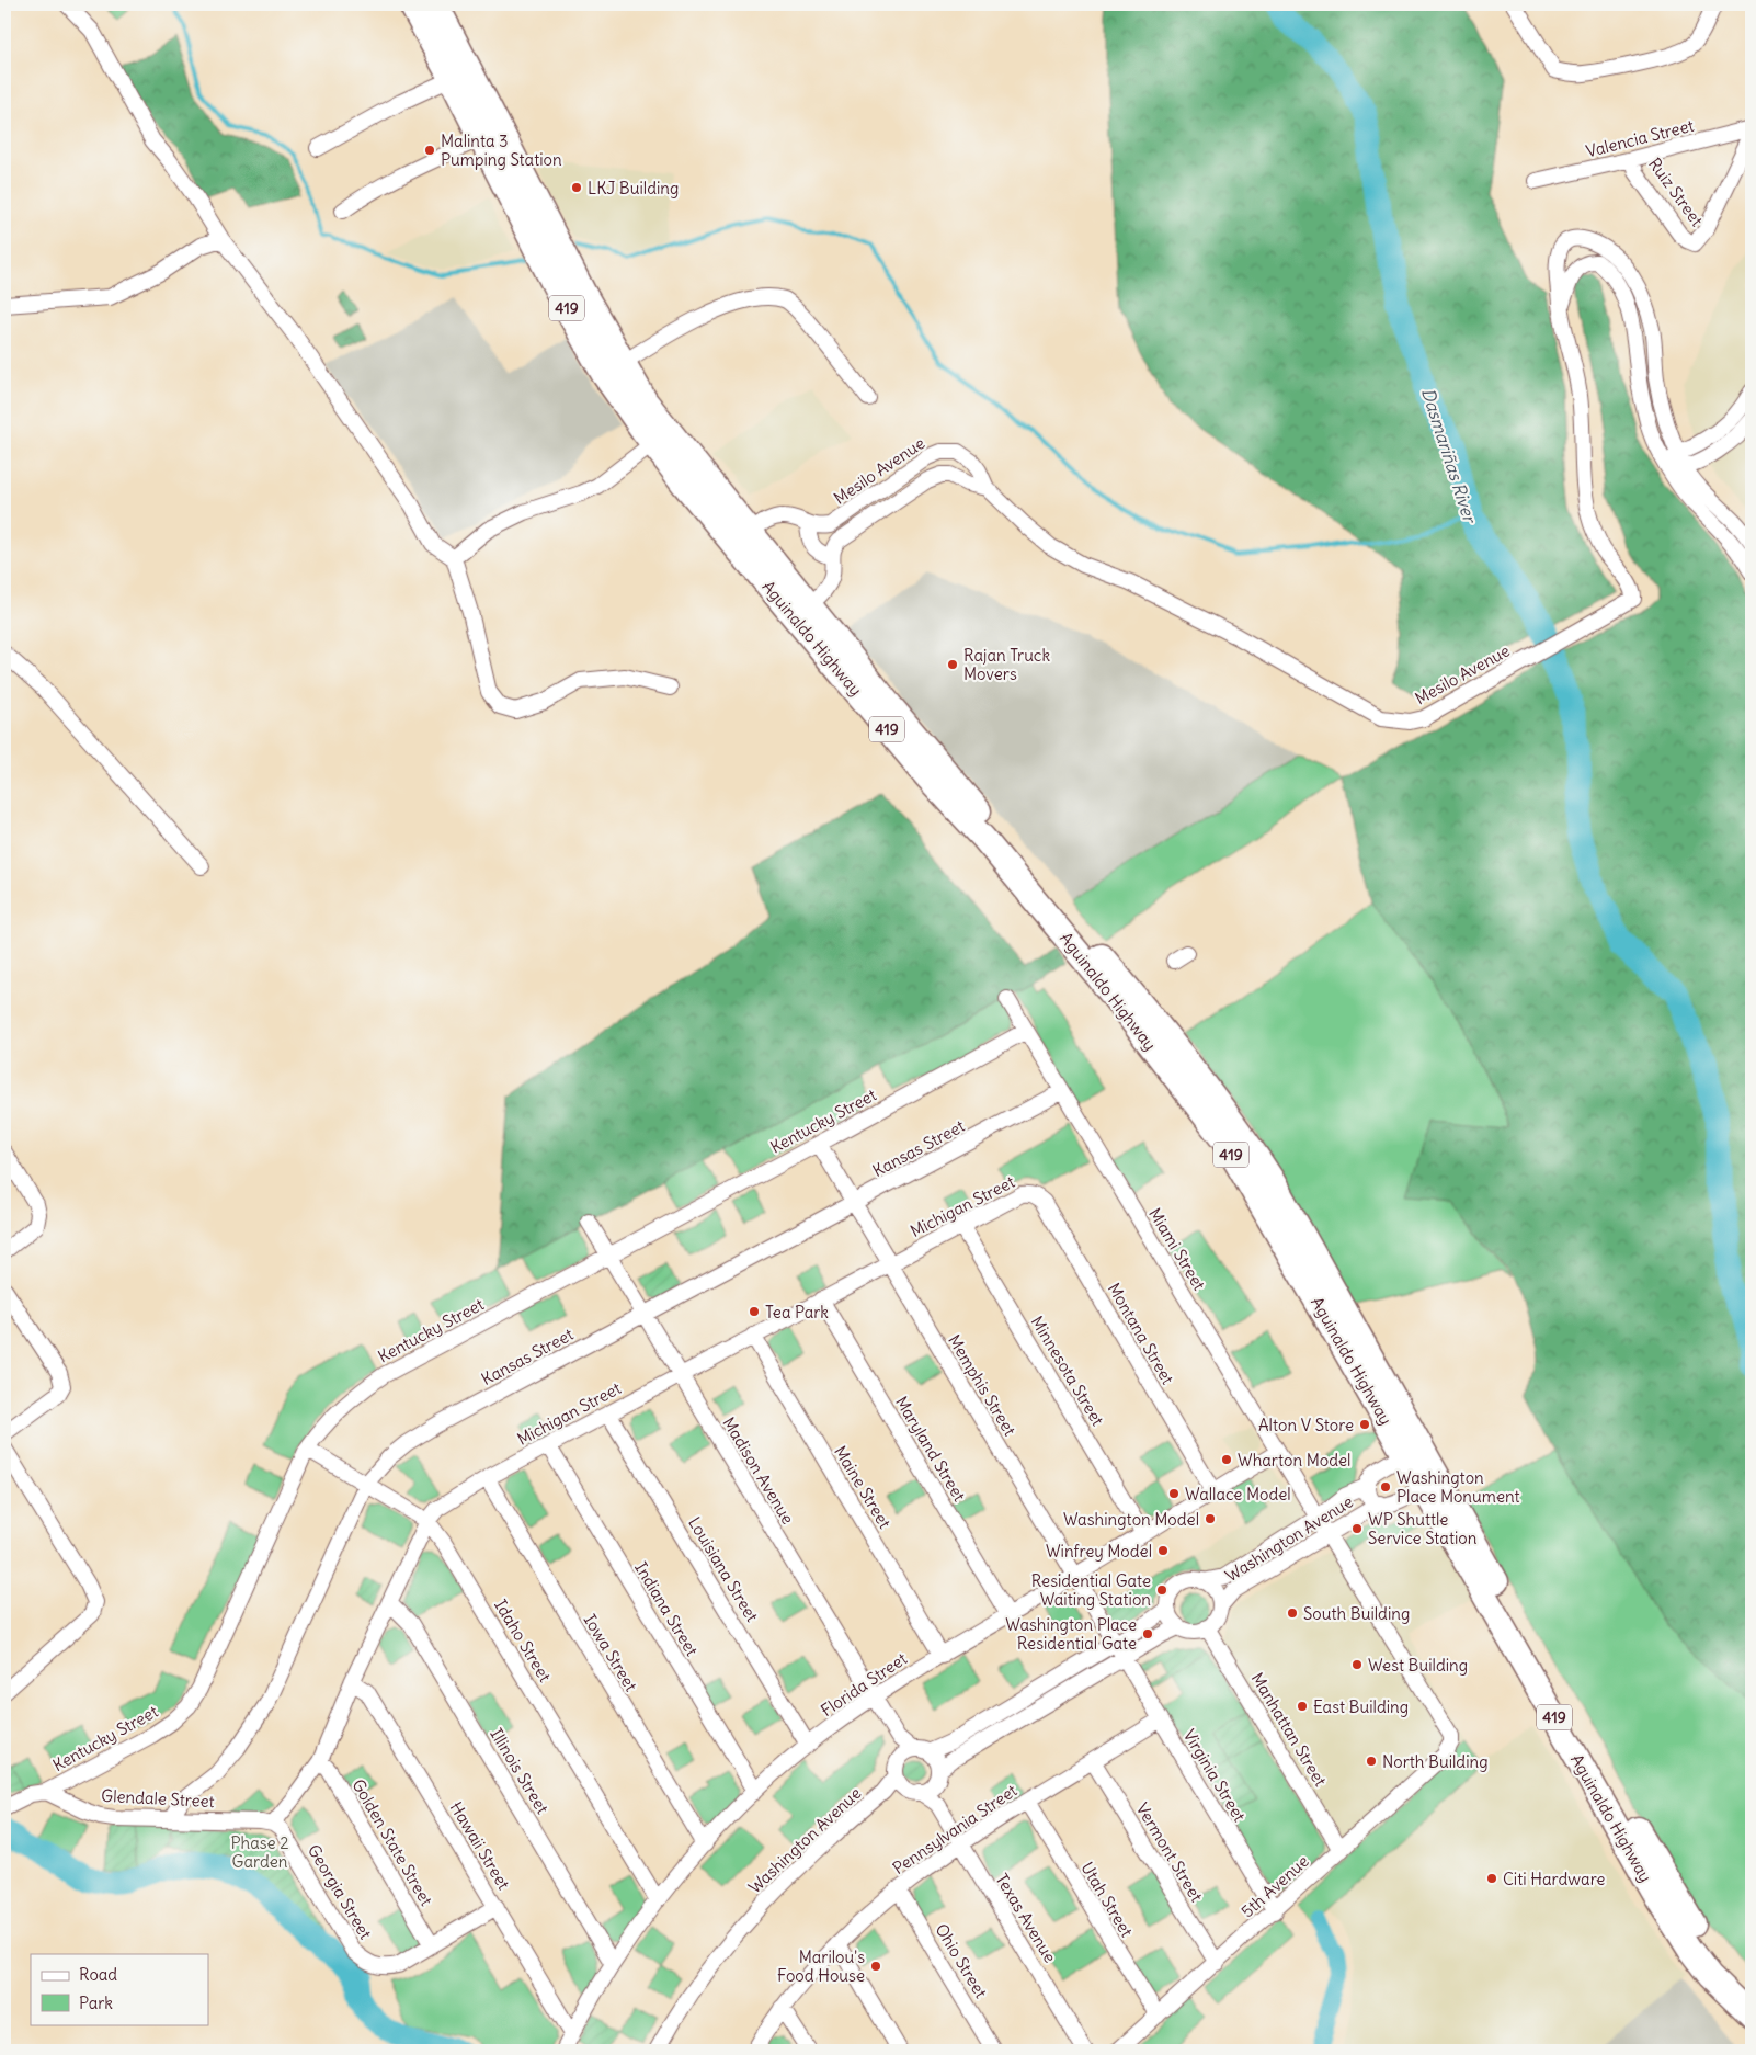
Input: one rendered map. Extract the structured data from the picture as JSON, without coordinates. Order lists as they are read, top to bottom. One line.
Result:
{"streets":{"main road":["419","Aguinaldo Highway"],"street":["Valencia Street","Ruiz Street","Mesilo Avenue","Kentucky Street","Kansas Street","Michigan Street","Miami Street","Montana Street","Minnesota Street","Memphis Street","Maryland Street","Madison Avenue","Maine Street","Washington Avenue","Louisiana Street","Indiana Street","Idaho Street","Iowa Street","Florida Street","Manhattan Street","Illinois Street","Virginia Street","Glendale Street","Pennsylvania Street","Golden State Street","Hawaii Street","Vermont Street","5th Avenue","Georgia Street","Utah Street","Texas Avenue","Ohio Street"]},"crossings":[["Valencia Street","Ruiz Street"],["Mesilo Avenue","Aguinaldo Highway"],["Aguinaldo Highway","Washington Avenue"],["Kentucky Street","Miami Street"],["Kentucky Street","Memphis Street"],["Kentucky Street","Madison Avenue"],["Kentucky Street","Idaho Street"],["Kentucky Street","Glendale Street"],["Kansas Street","Miami Street"],["Kansas Street","Memphis Street"],["Kansas Street","Madison Avenue"],["Kansas Street","Idaho Street"],["Kansas Street","Glendale Street"],["Michigan Street","Montana Street"],["Michigan Street","Minnesota Street"],["Michigan Street","Memphis Street"],["Michigan Street","Maryland Street"],["Michigan Street","Madison Avenue"],["Michigan Street","Maine Street"],["Michigan Street","Louisiana Street"],["Michigan Street","Indiana Street"],["Michigan Street","Idaho Street"],["Michigan Street","Iowa Street"],["Michigan Street","Illinois Street"],["Michigan Street","Glendale Street"],["Michigan Street","Golden State Street"],["Michigan Street","Hawaii Street"],["Michigan Street","Georgia Street"],["Miami Street","Washington Avenue"],["Miami Street","Florida Street"],["Miami Street","5th Avenue"],["Montana Street","Florida Street"],["Minnesota Street","Florida Street"],["Memphis Street","Florida Street"],["Memphis Street","Virginia Street"],["Maryland Street","Florida Street"],["Madison Avenue","Washington Avenue"],["Madison Avenue","Florida Street"],["Madison Avenue","Texas Avenue"],["Maine Street","Florida Street"],["Washington Avenue","Manhattan Street"],["Washington Avenue","Texas Avenue"],["Louisiana Street","Florida Street"],["Indiana Street","Florida Street"],["Idaho Street","Florida Street"],["Iowa Street","Florida Street"],["Florida Street","Illinois Street"],["Florida Street","Hawaii Street"],["Manhattan Street","5th Avenue"],["Virginia Street","Pennsylvania Street"],["Virginia Street","5th Avenue"],["Glendale Street","Georgia Street"],["Pennsylvania Street","Vermont Street"],["Pennsylvania Street","Utah Street"],["Pennsylvania Street","Texas Avenue"],["Pennsylvania Street","Ohio Street"],["Golden State Street","Georgia Street"],["Vermont Street","5th Avenue"],["5th Avenue","Utah Street"]],"water":["Dasmariñas River"],"parks":["Phase 2 Garden"],"places":["Malinta 3 Pumping Station","LKJ Building","Rajan Truck Movers","Tea Park","Alton V Store","Wharton Model","Washington Place Monument","Wallace Model","Washington Model","WP Shuttle Service Station","Winfrey Model","Residential Gate Waiting Station","South Building","Washington Place Residential Gate","West Building","East Building","North Building","Citi Hardware","Marilou's Food House"],"legend":["Road","Park"]}
